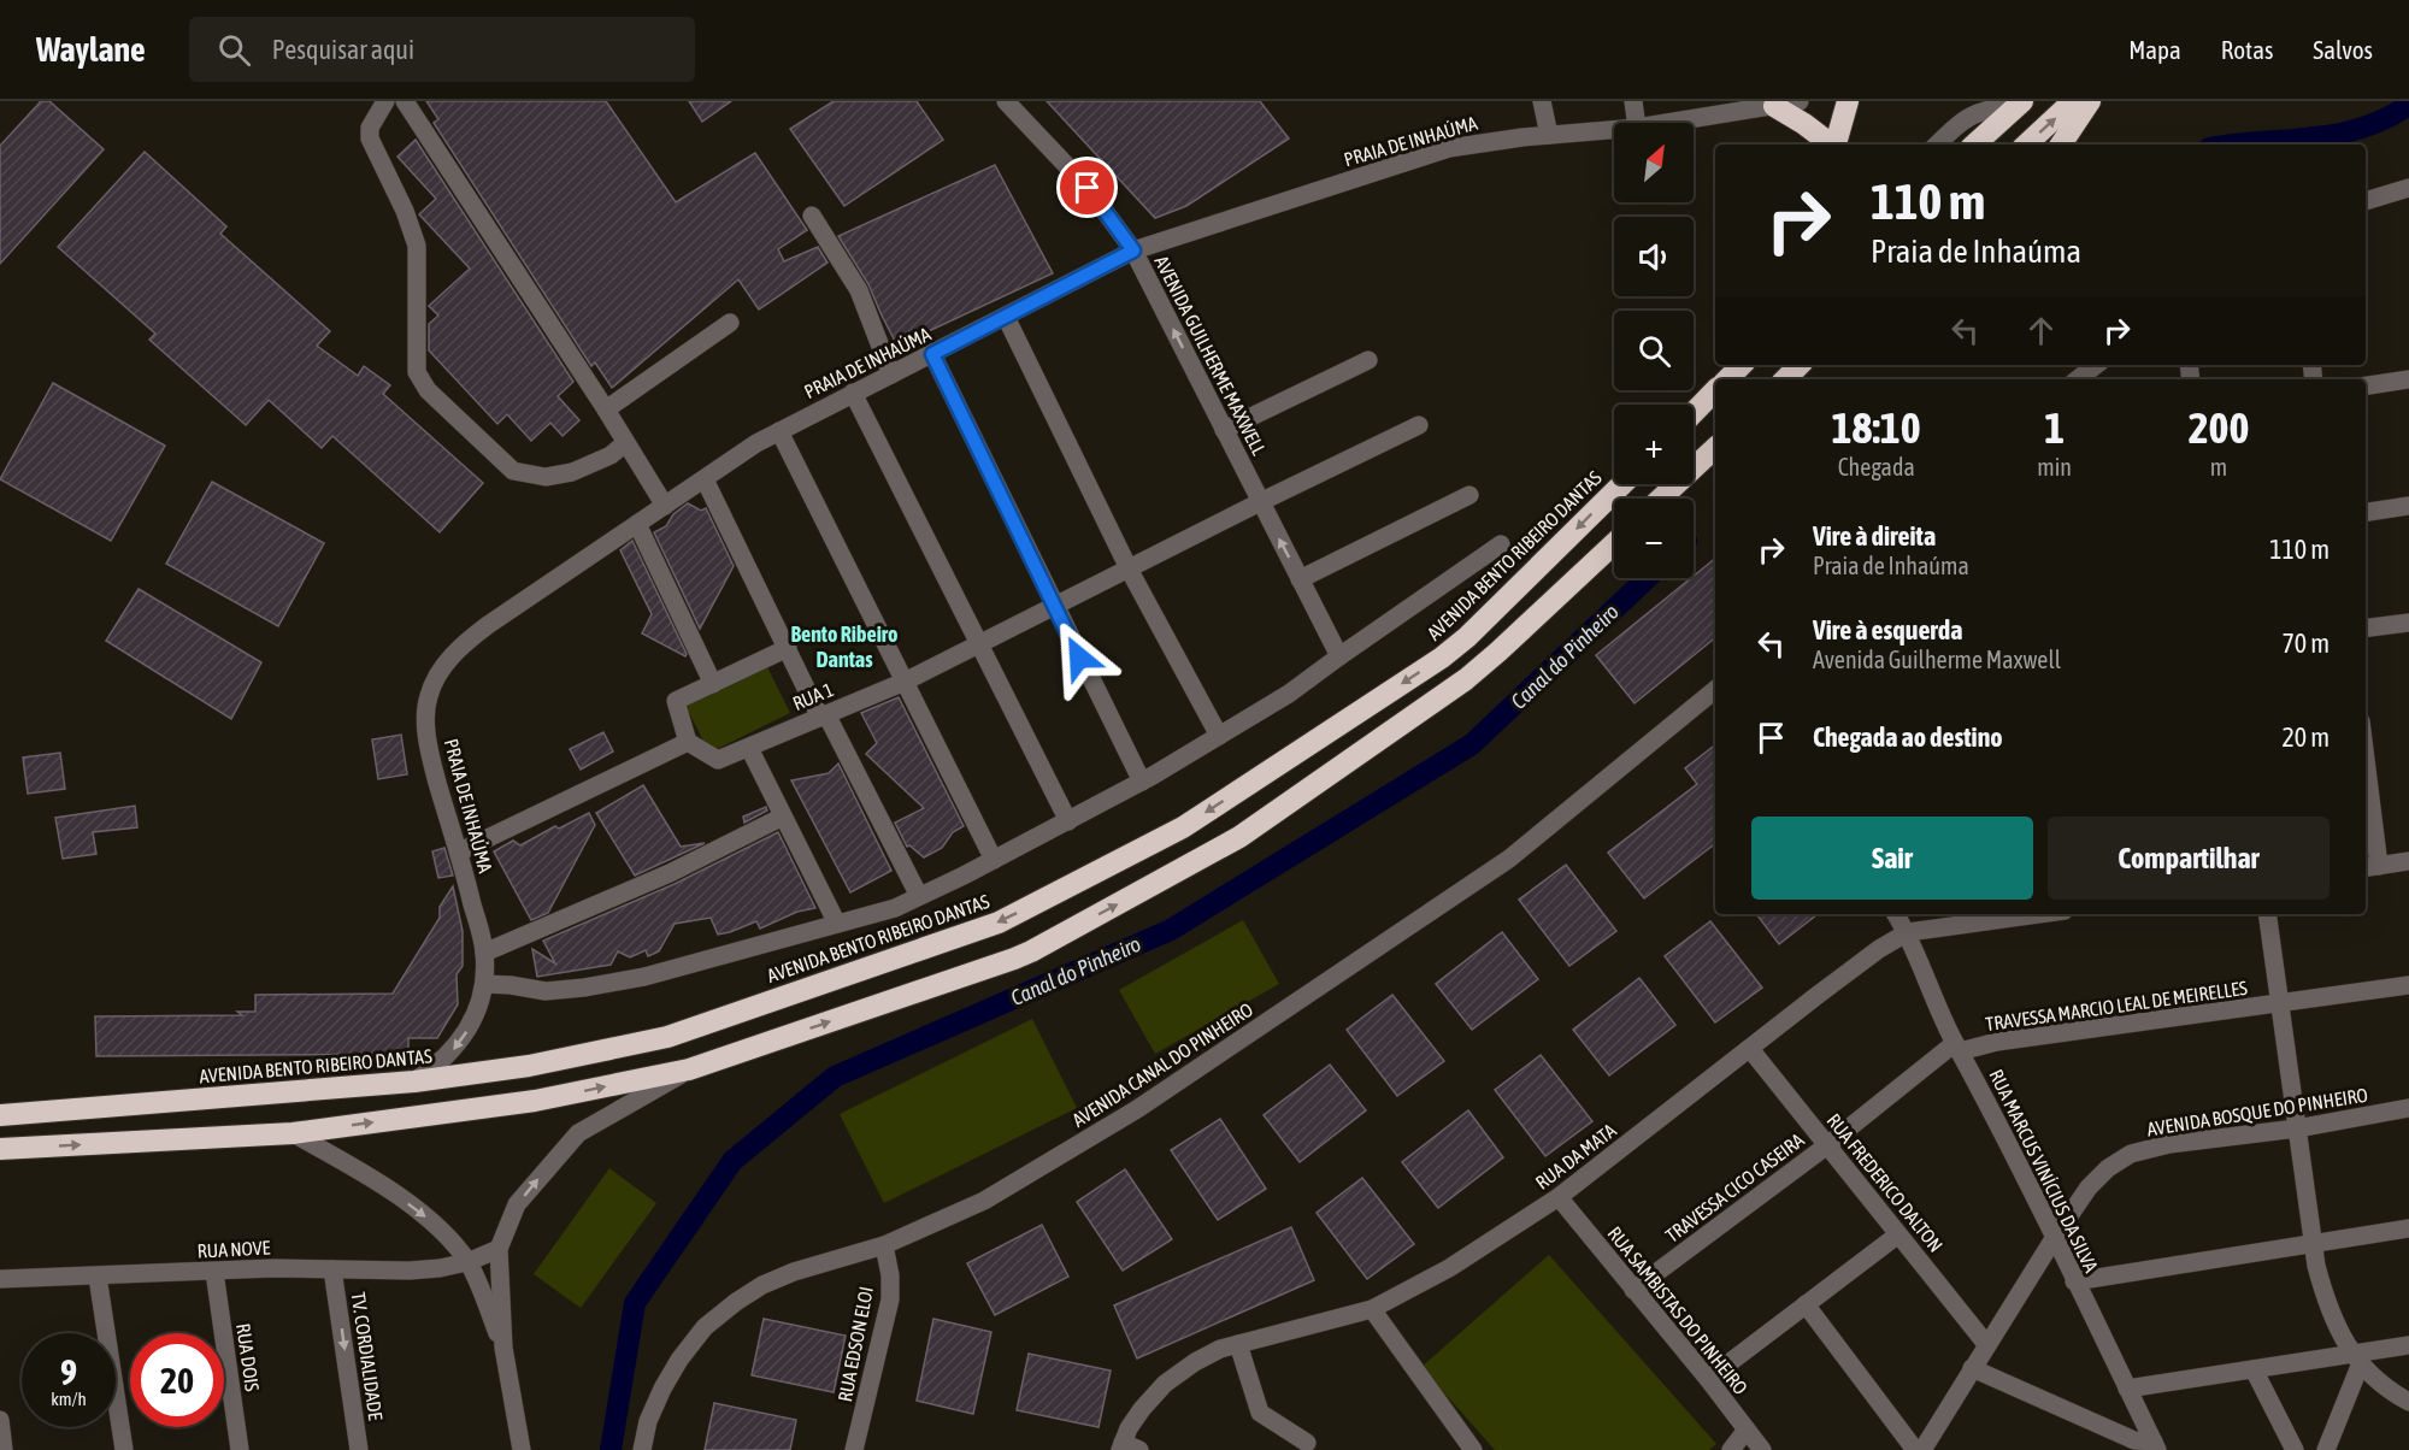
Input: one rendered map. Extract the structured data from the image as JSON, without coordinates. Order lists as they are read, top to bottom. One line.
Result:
{"streets":{"highway":["AVENIDA BENTO RIBEIRO DANTAS"],"street":["PRAIA DE INHAÚMA","AVENIDA GUILHERME MAXWELL","RUA 1","TRAVESSA MARCIO LEAL DE MEIRELLES","AVENIDA CANAL DO PINHEIRO","AVENIDA BOSQUE DO PINHEIRO","RUA DA MATA","RUA MARCUS VINÍCIUS DA SILVA","RUA FREDERICO DALTON","TRAVESSA CICO CASEIRA","RUA NOVE","RUA SAMBISTAS DO PINHEIRO","RUA EDSON ELOI","TV. CORDIALIDADE","RUA DOIS"]},"crossings":[["PRAIA DE INHAÚMA","AVENIDA GUILHERME MAXWELL"],["PRAIA DE INHAÚMA","AVENIDA BENTO RIBEIRO DANTAS"],["AVENIDA GUILHERME MAXWELL","RUA 1"],["TRAVESSA MARCIO LEAL DE MEIRELLES","RUA MARCUS VINÍCIUS DA SILVA"],["TRAVESSA MARCIO LEAL DE MEIRELLES","TRAVESSA CICO CASEIRA"],["AVENIDA CANAL DO PINHEIRO","RUA EDSON ELOI"],["AVENIDA BOSQUE DO PINHEIRO","RUA MARCUS VINÍCIUS DA SILVA"],["AVENIDA BOSQUE DO PINHEIRO","RUA FREDERICO DALTON"],["RUA DA MATA","RUA MARCUS VINÍCIUS DA SILVA"],["RUA DA MATA","RUA FREDERICO DALTON"],["RUA DA MATA","RUA SAMBISTAS DO PINHEIRO"],["RUA MARCUS VINÍCIUS DA SILVA","TRAVESSA CICO CASEIRA"],["RUA FREDERICO DALTON","TRAVESSA CICO CASEIRA"],["TRAVESSA CICO CASEIRA","RUA SAMBISTAS DO PINHEIRO"],["RUA NOVE","TV. CORDIALIDADE"],["RUA NOVE","RUA DOIS"]],"districts":["Bento Ribeiro Dantas"],"water":["Canal do Pinheiro"],"north":"top right","page":{"header":"Waylane","search":"Pesquisar aqui","nav":["Mapa","Rotas","Salvos"],"map_buttons":["+","−"],"turn":["110 m","Praia de Inhaúma"],"eta":["18:10","Chegada","1","min","200","m"],"list":[{"name":"Vire à direita","note":"Praia de Inhaúma","value":"110 m"},{"name":"Vire à esquerda","note":"Avenida Guilherme Maxwell","value":"70 m"},{"name":"Chegada ao destino","value":"20 m"}],"buttons":["Sair","Compartilhar"],"speed":"9 km/h","limit":"20"}}
